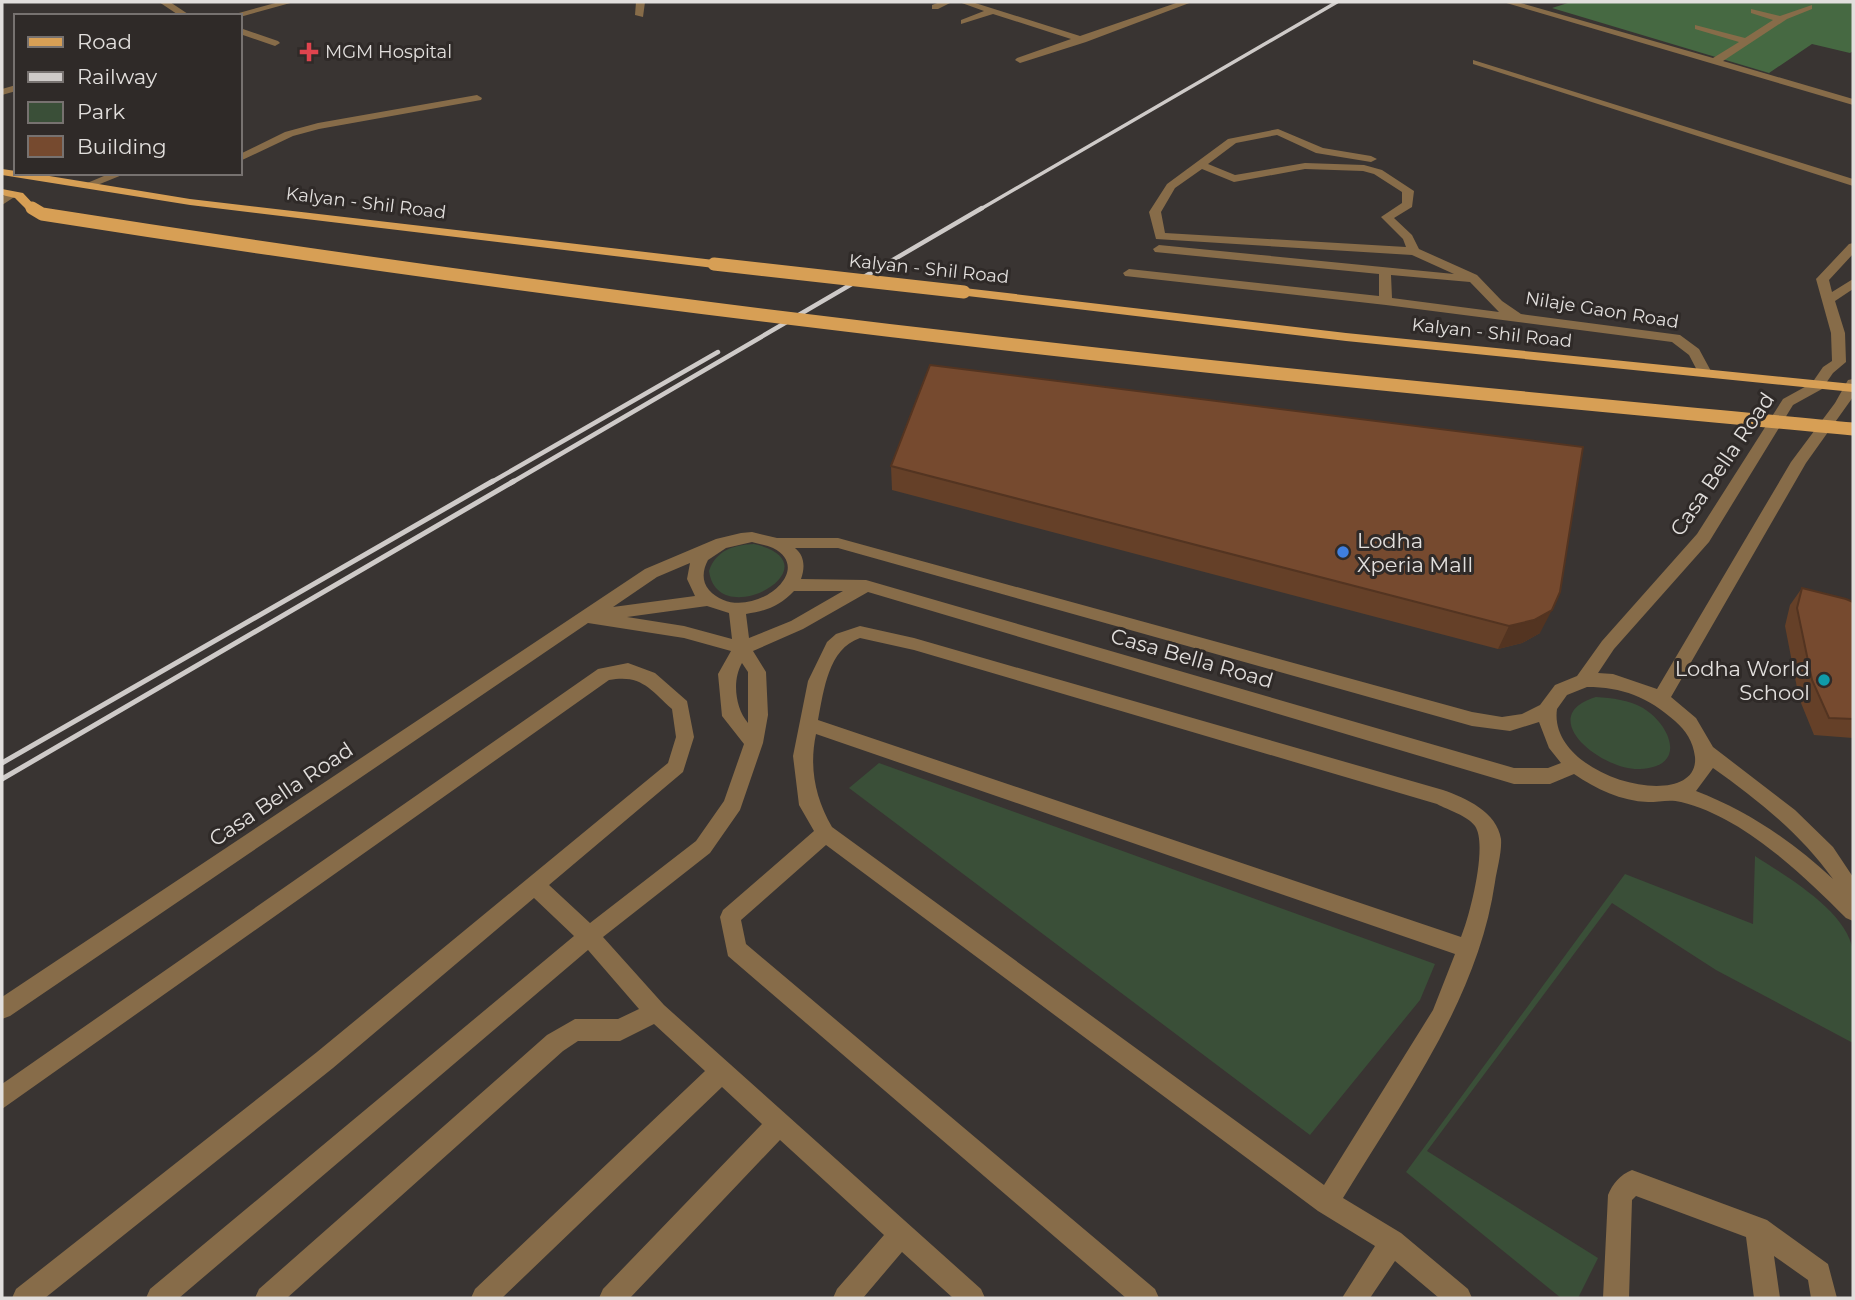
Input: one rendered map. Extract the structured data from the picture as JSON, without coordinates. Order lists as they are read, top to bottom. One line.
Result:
{"streets":{"main road":["Kalyan - Shil Road"],"street":["Nilaje Gaon Road","Casa Bella Road"]},"crossings":[["Kalyan - Shil Road","Nilaje Gaon Road"],["Kalyan - Shil Road","Casa Bella Road"]],"places":{"health":["MGM Hospital"],"other":["Lodha Xperia Mall","Lodha World School"]},"legend":["Road","Railway","Park","Building"]}
